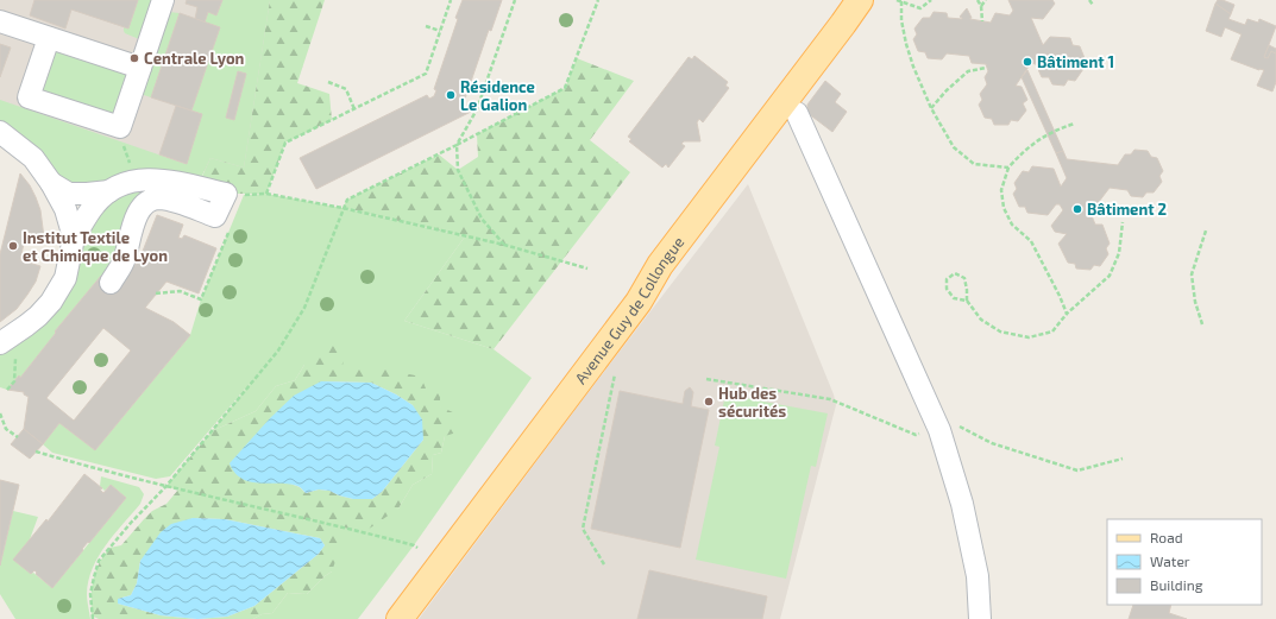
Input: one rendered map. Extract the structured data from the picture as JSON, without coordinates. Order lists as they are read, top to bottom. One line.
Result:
{"streets":{"main road":["Avenue Guy de Collongue"]},"places":["Centrale Lyon","Bâtiment 1","Résidence Le Galion","Bâtiment 2","Institut Textile et Chimique de Lyon","Hub des sécurités"],"legend":["Road","Water","Building"]}
